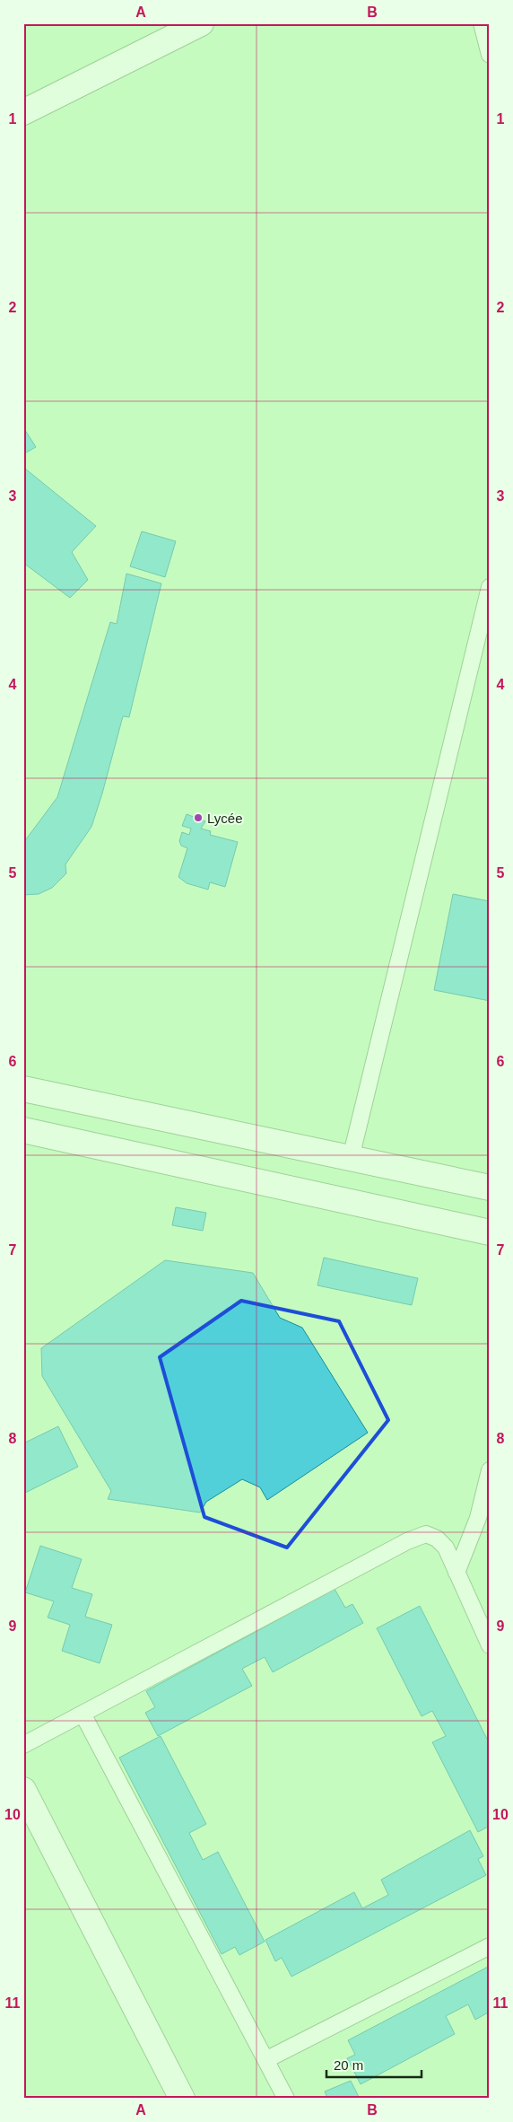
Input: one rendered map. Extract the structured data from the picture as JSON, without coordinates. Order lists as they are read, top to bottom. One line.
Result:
{"places":["Lycée"],"scale_bar":"20 m","grid":{"columns":["A","B"],"rows":["1","2","3","4","5","6","7","8","9","10","11"]}}
